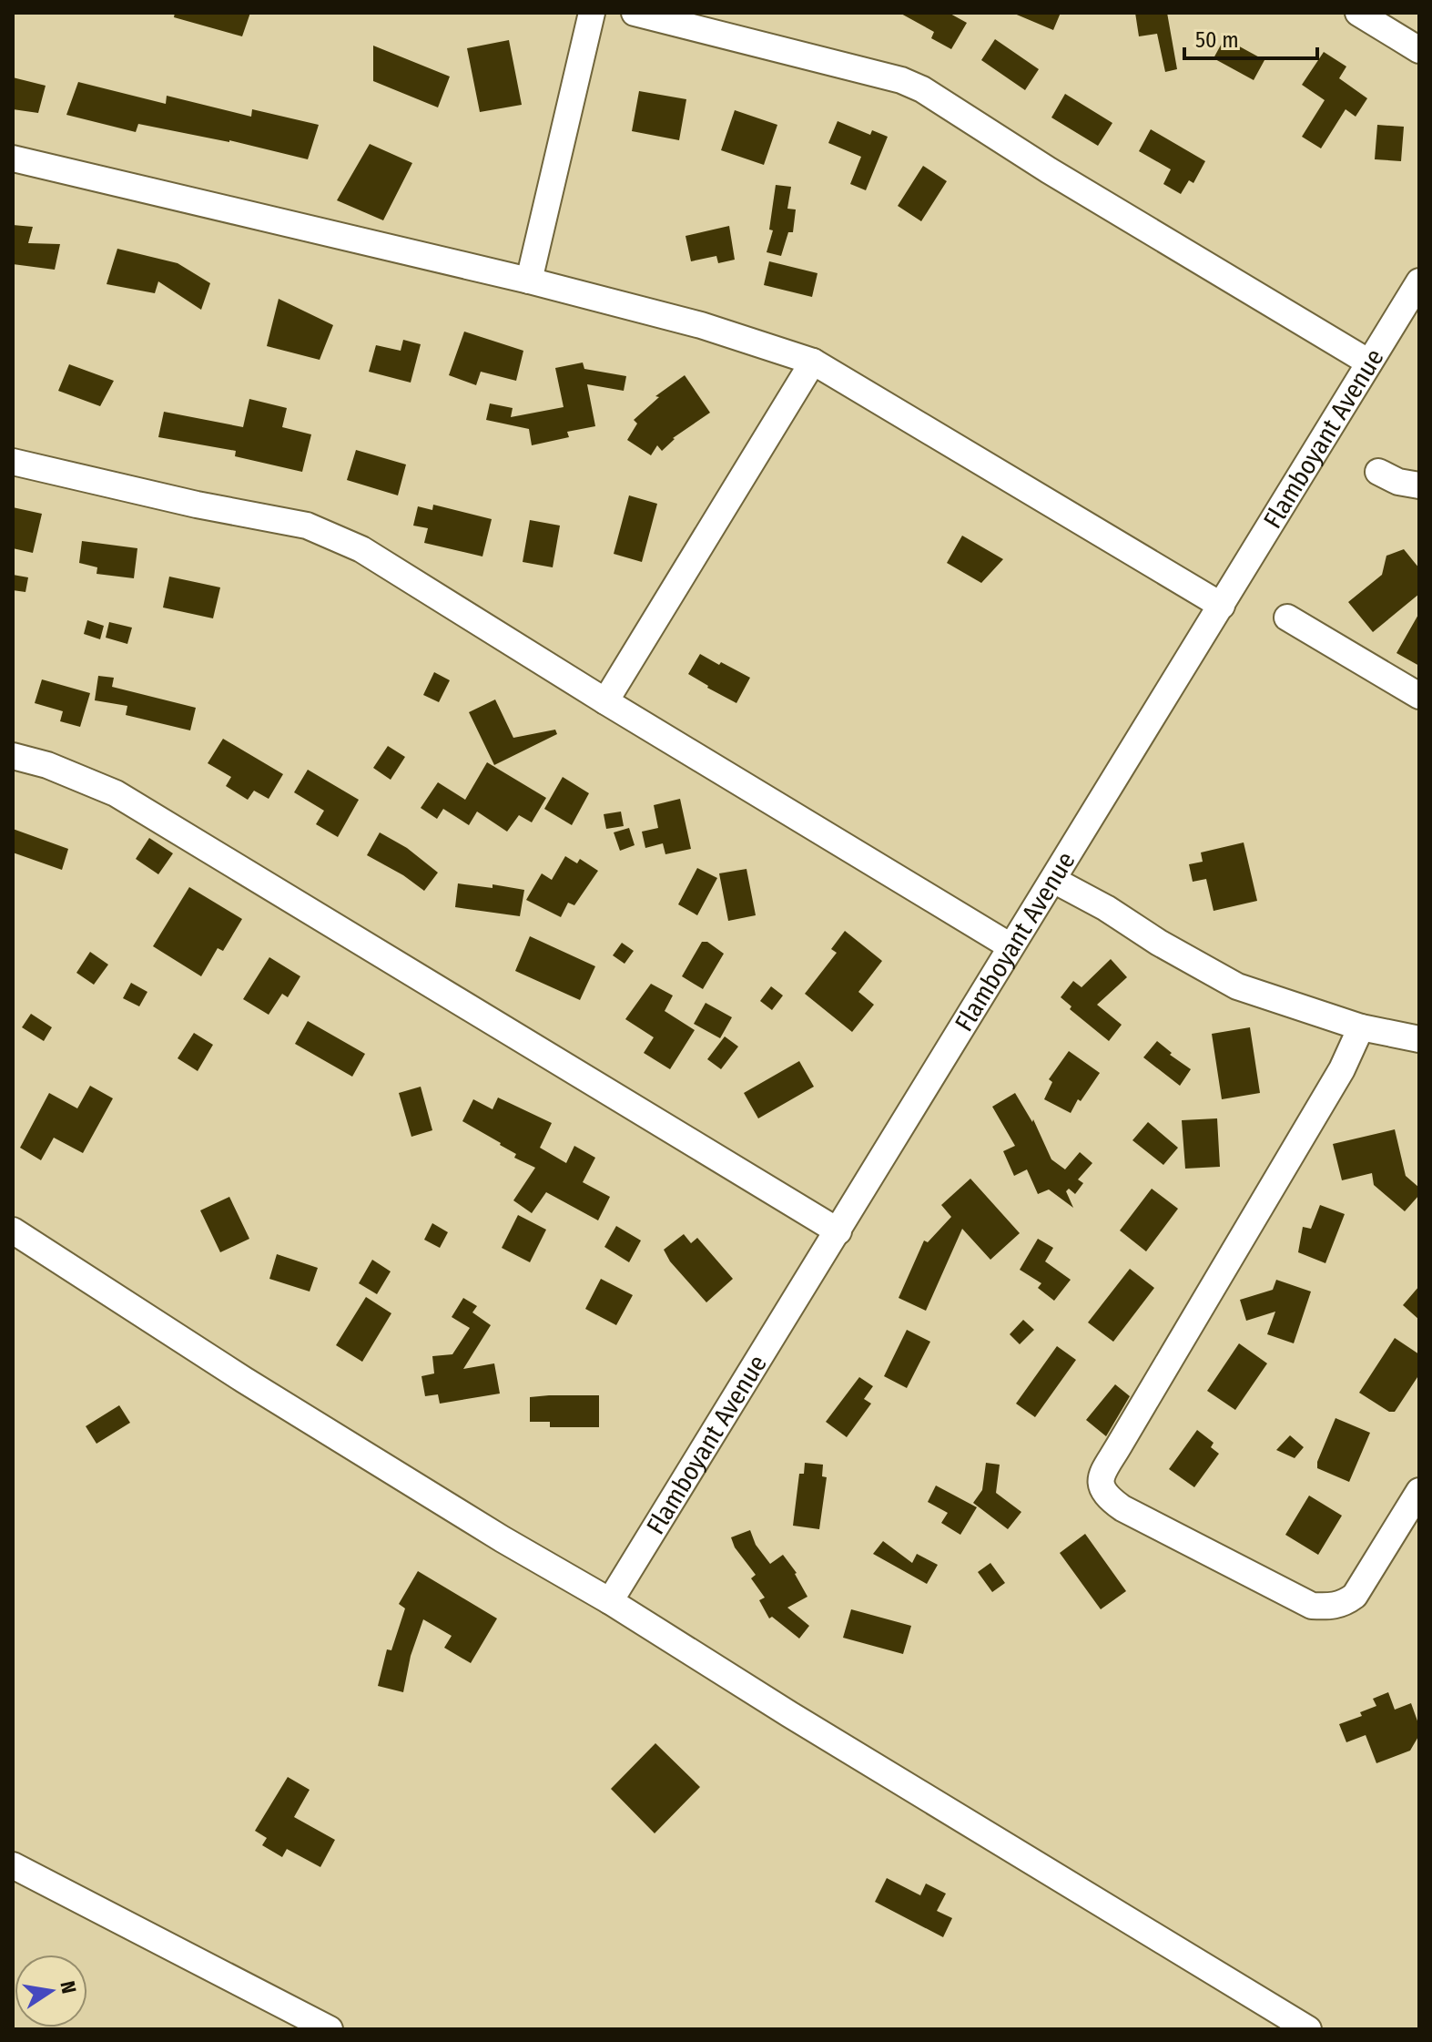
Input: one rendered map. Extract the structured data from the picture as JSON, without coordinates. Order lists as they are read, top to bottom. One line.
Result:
{"streets":{"street":["Flamboyant Avenue"]},"scale_bar":"50 m","north":"right"}
